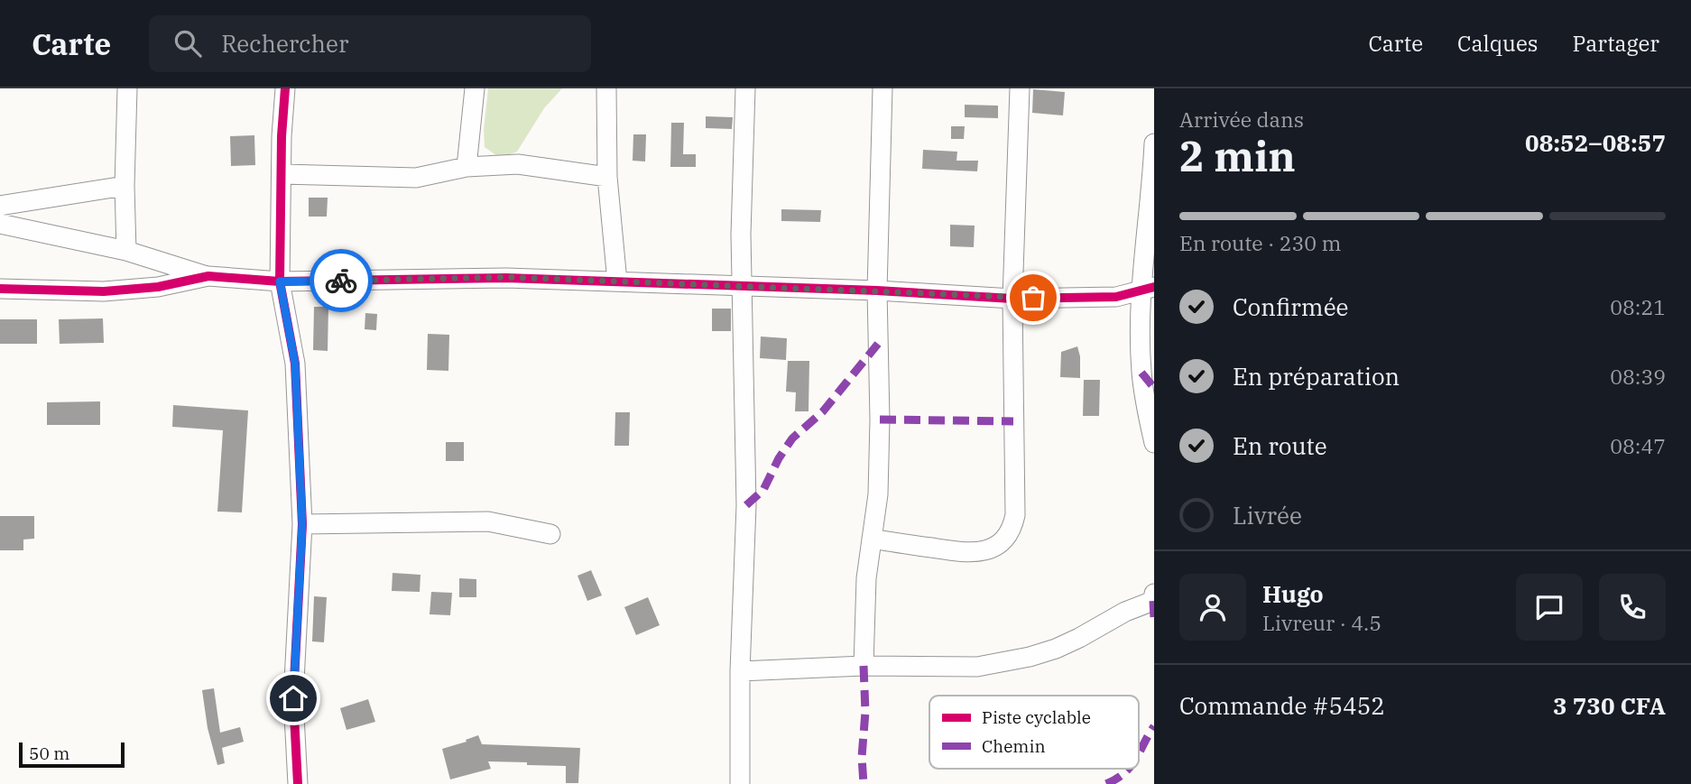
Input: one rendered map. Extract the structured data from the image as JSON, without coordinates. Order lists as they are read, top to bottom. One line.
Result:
{"legend":["Piste cyclable","Chemin"],"scale_bar":"50 m","page":{"header":"Carte","search":"Rechercher","nav":["Carte","Calques","Partager"],"heading":["2 min","Arrivée dans","08:52–08:57"],"panel":["Hugo","Livreur · 4.5","Commande #5452","3 730 CFA"],"bar":"En route · 230 m","list":[["Confirmée","08:21"],["En préparation","08:39"],["En route","08:47"],"Livrée"],"scale":"50 m"}}
